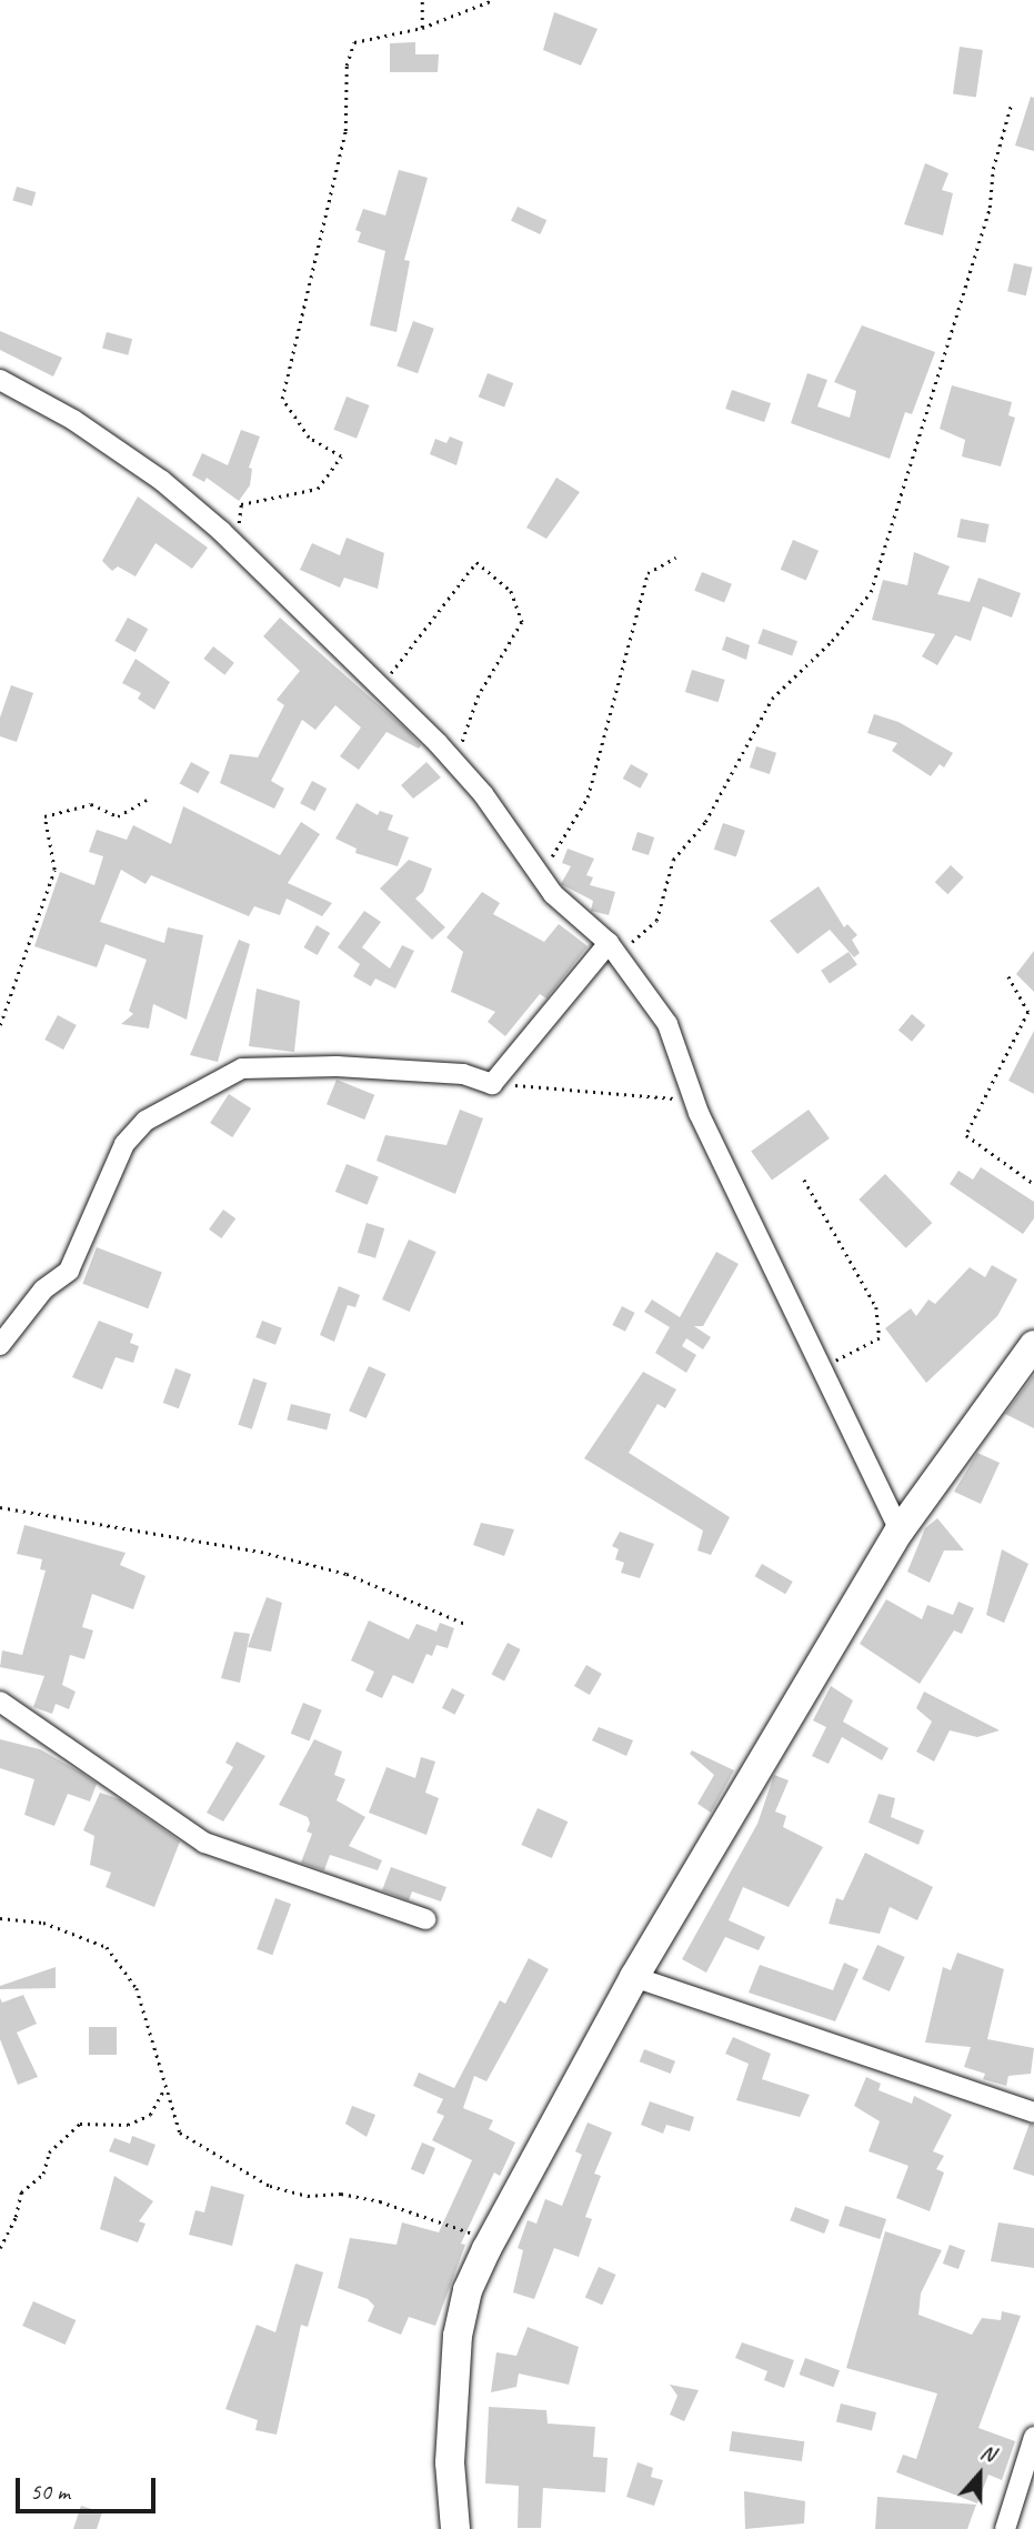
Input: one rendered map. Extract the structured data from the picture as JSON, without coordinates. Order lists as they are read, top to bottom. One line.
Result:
{"scale_bar":"50 m","north":"top"}
